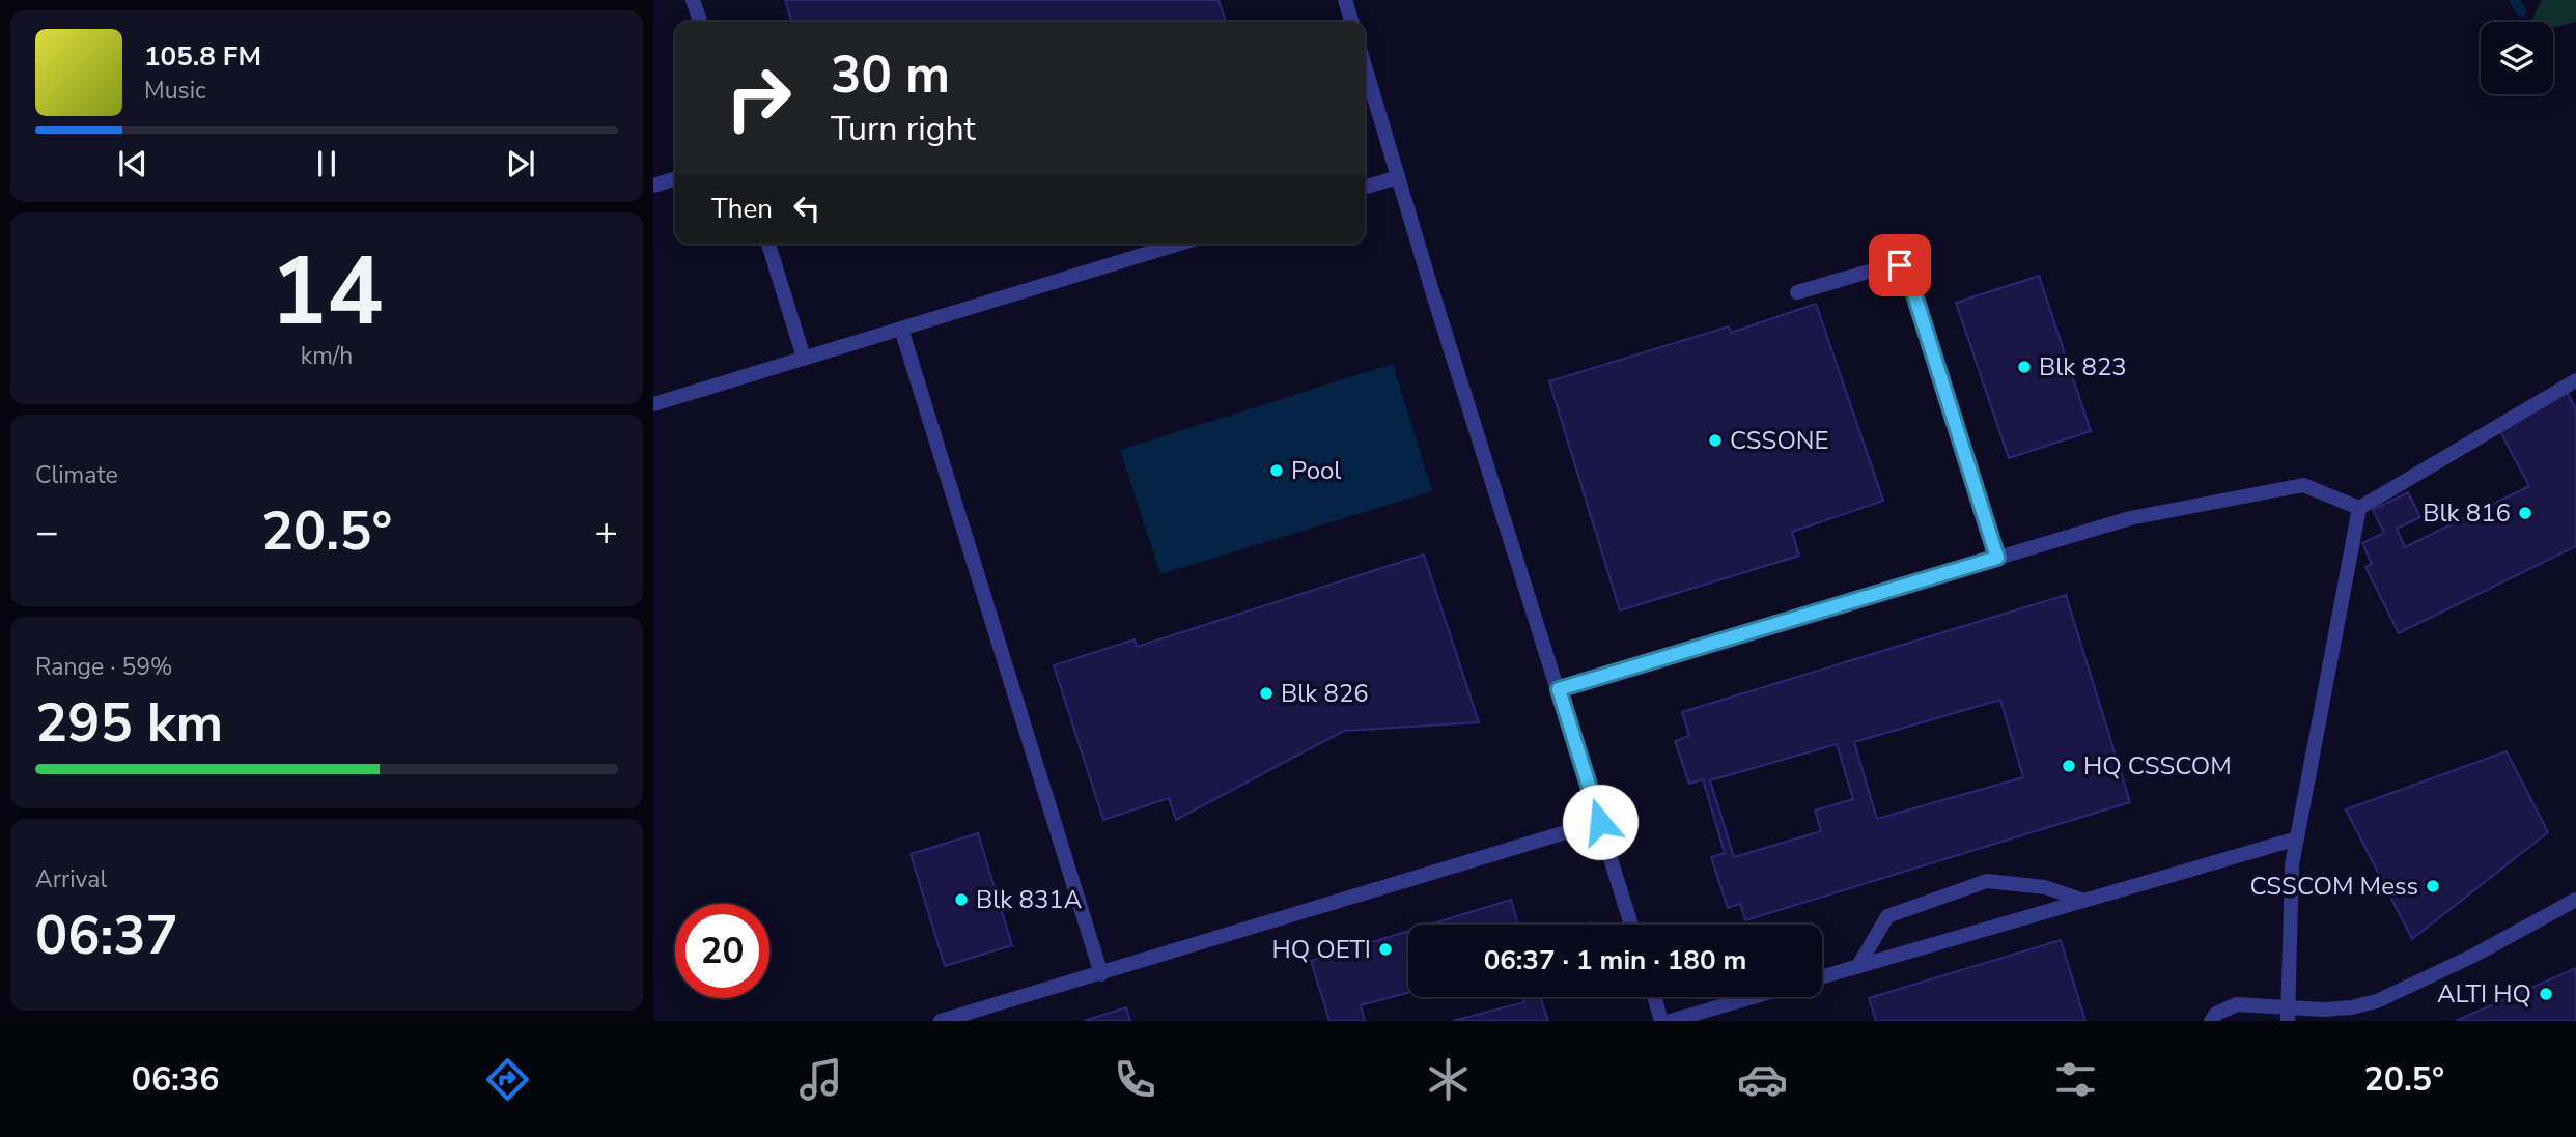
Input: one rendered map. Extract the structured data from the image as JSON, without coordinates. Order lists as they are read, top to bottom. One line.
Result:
{"places":["Blk 823","CSSONE","Pool","Blk 816","Blk 826","HQ CSSCOM","CSSCOM Mess","Blk 831A","HQ OETI","ALTI HQ"],"page":{"turn":["30 m","Turn right"],"song":["105.8 FM","Music"],"then":"Then","tile":[["14","km/h"],"Climate",["Range · 59%","295 km"],["Arrival","06:37"]],"heat":["−","20.5°","+"],"limit":"20","trip":"06:37 · 1 min · 180 m","tabs":["06:36","20.5°"]}}
